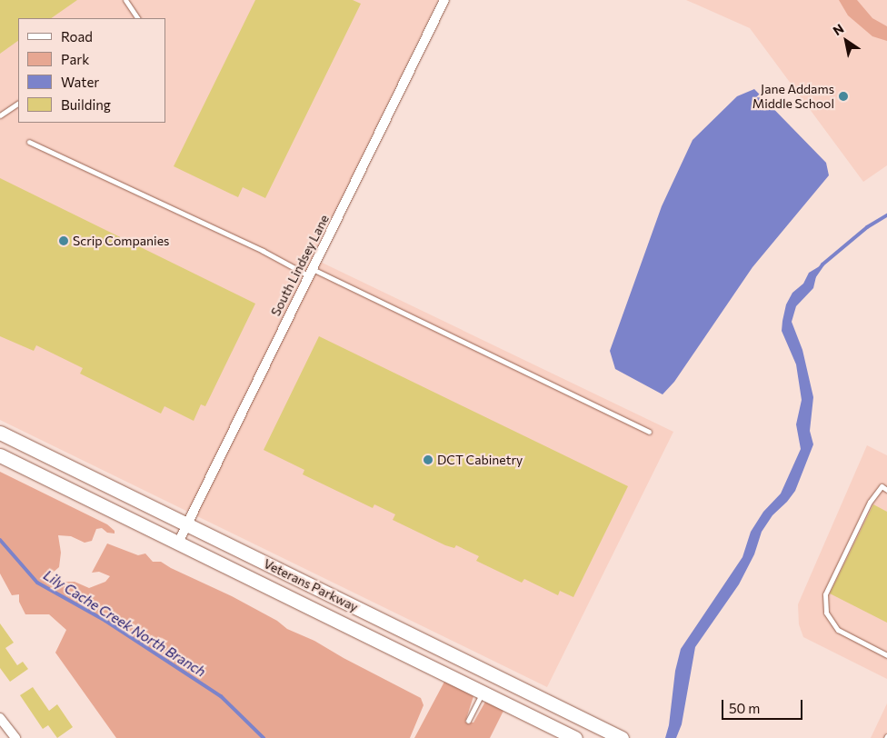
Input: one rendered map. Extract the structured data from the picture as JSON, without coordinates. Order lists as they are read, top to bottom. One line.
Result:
{"streets":{"main road":["Veterans Parkway"],"street":["South Lindsey Lane"]},"crossings":[["South Lindsey Lane","Veterans Parkway"]],"water":["Lily Cache Creek North Branch"],"places":["Jane Addams Middle School","Scrip Companies","DCT Cabinetry"],"legend":["Road","Park","Water","Building"],"scale_bar":"50 m","north":"top left"}
